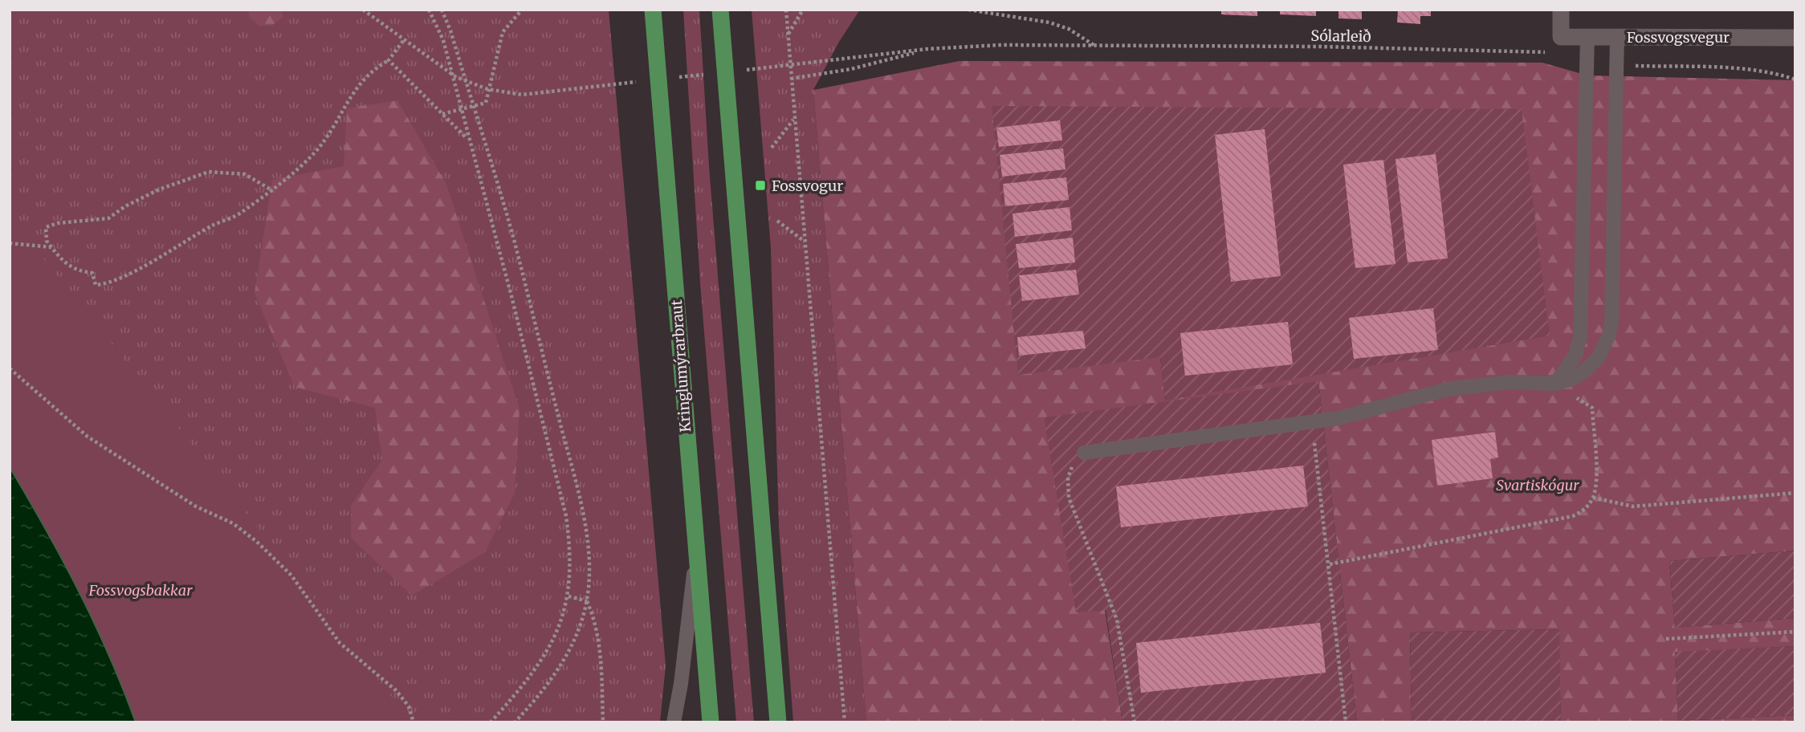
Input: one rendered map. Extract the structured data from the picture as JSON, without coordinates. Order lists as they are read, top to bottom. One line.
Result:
{"streets":{"main road":["Kringlumýrarbraut"],"street":["Fossvogsvegur"],"path":["Sólarleið"]},"parks":["Svartiskógur","Fossvogsbakkar"],"places":{"transit":["Fossvogur"]}}
